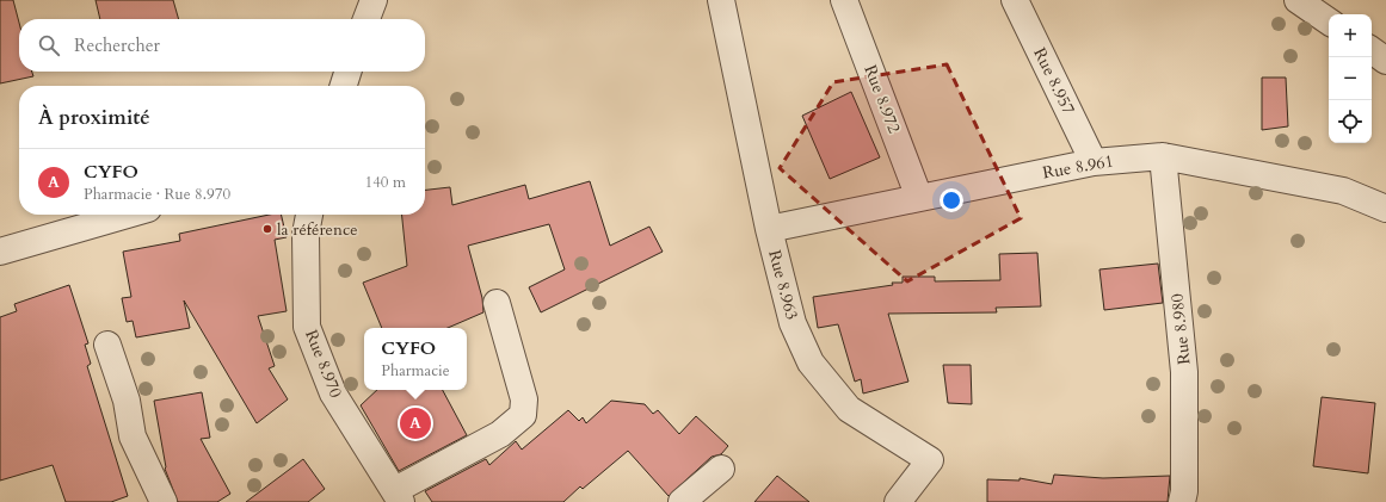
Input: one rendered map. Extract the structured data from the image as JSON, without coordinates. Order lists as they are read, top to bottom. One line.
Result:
{"streets":{"street":["Rue 8.957","Rue 8.972","Rue 8.961","Rue 8.963","Rue 8.980","Rue 8.970"]},"crossings":[["Rue 8.957","Rue 8.961"],["Rue 8.972","Rue 8.961"],["Rue 8.961","Rue 8.963"],["Rue 8.961","Rue 8.980"]],"places":["la référence"],"page":{"map_buttons":["+","−"],"search":"Rechercher","heading":"À proximité","list":[{"mark":"A","name":"CYFO","note":"Pharmacie · Rue 8.970","value":"140 m"}],"popup":["CYFO","Pharmacie"],"pins":"A"}}
